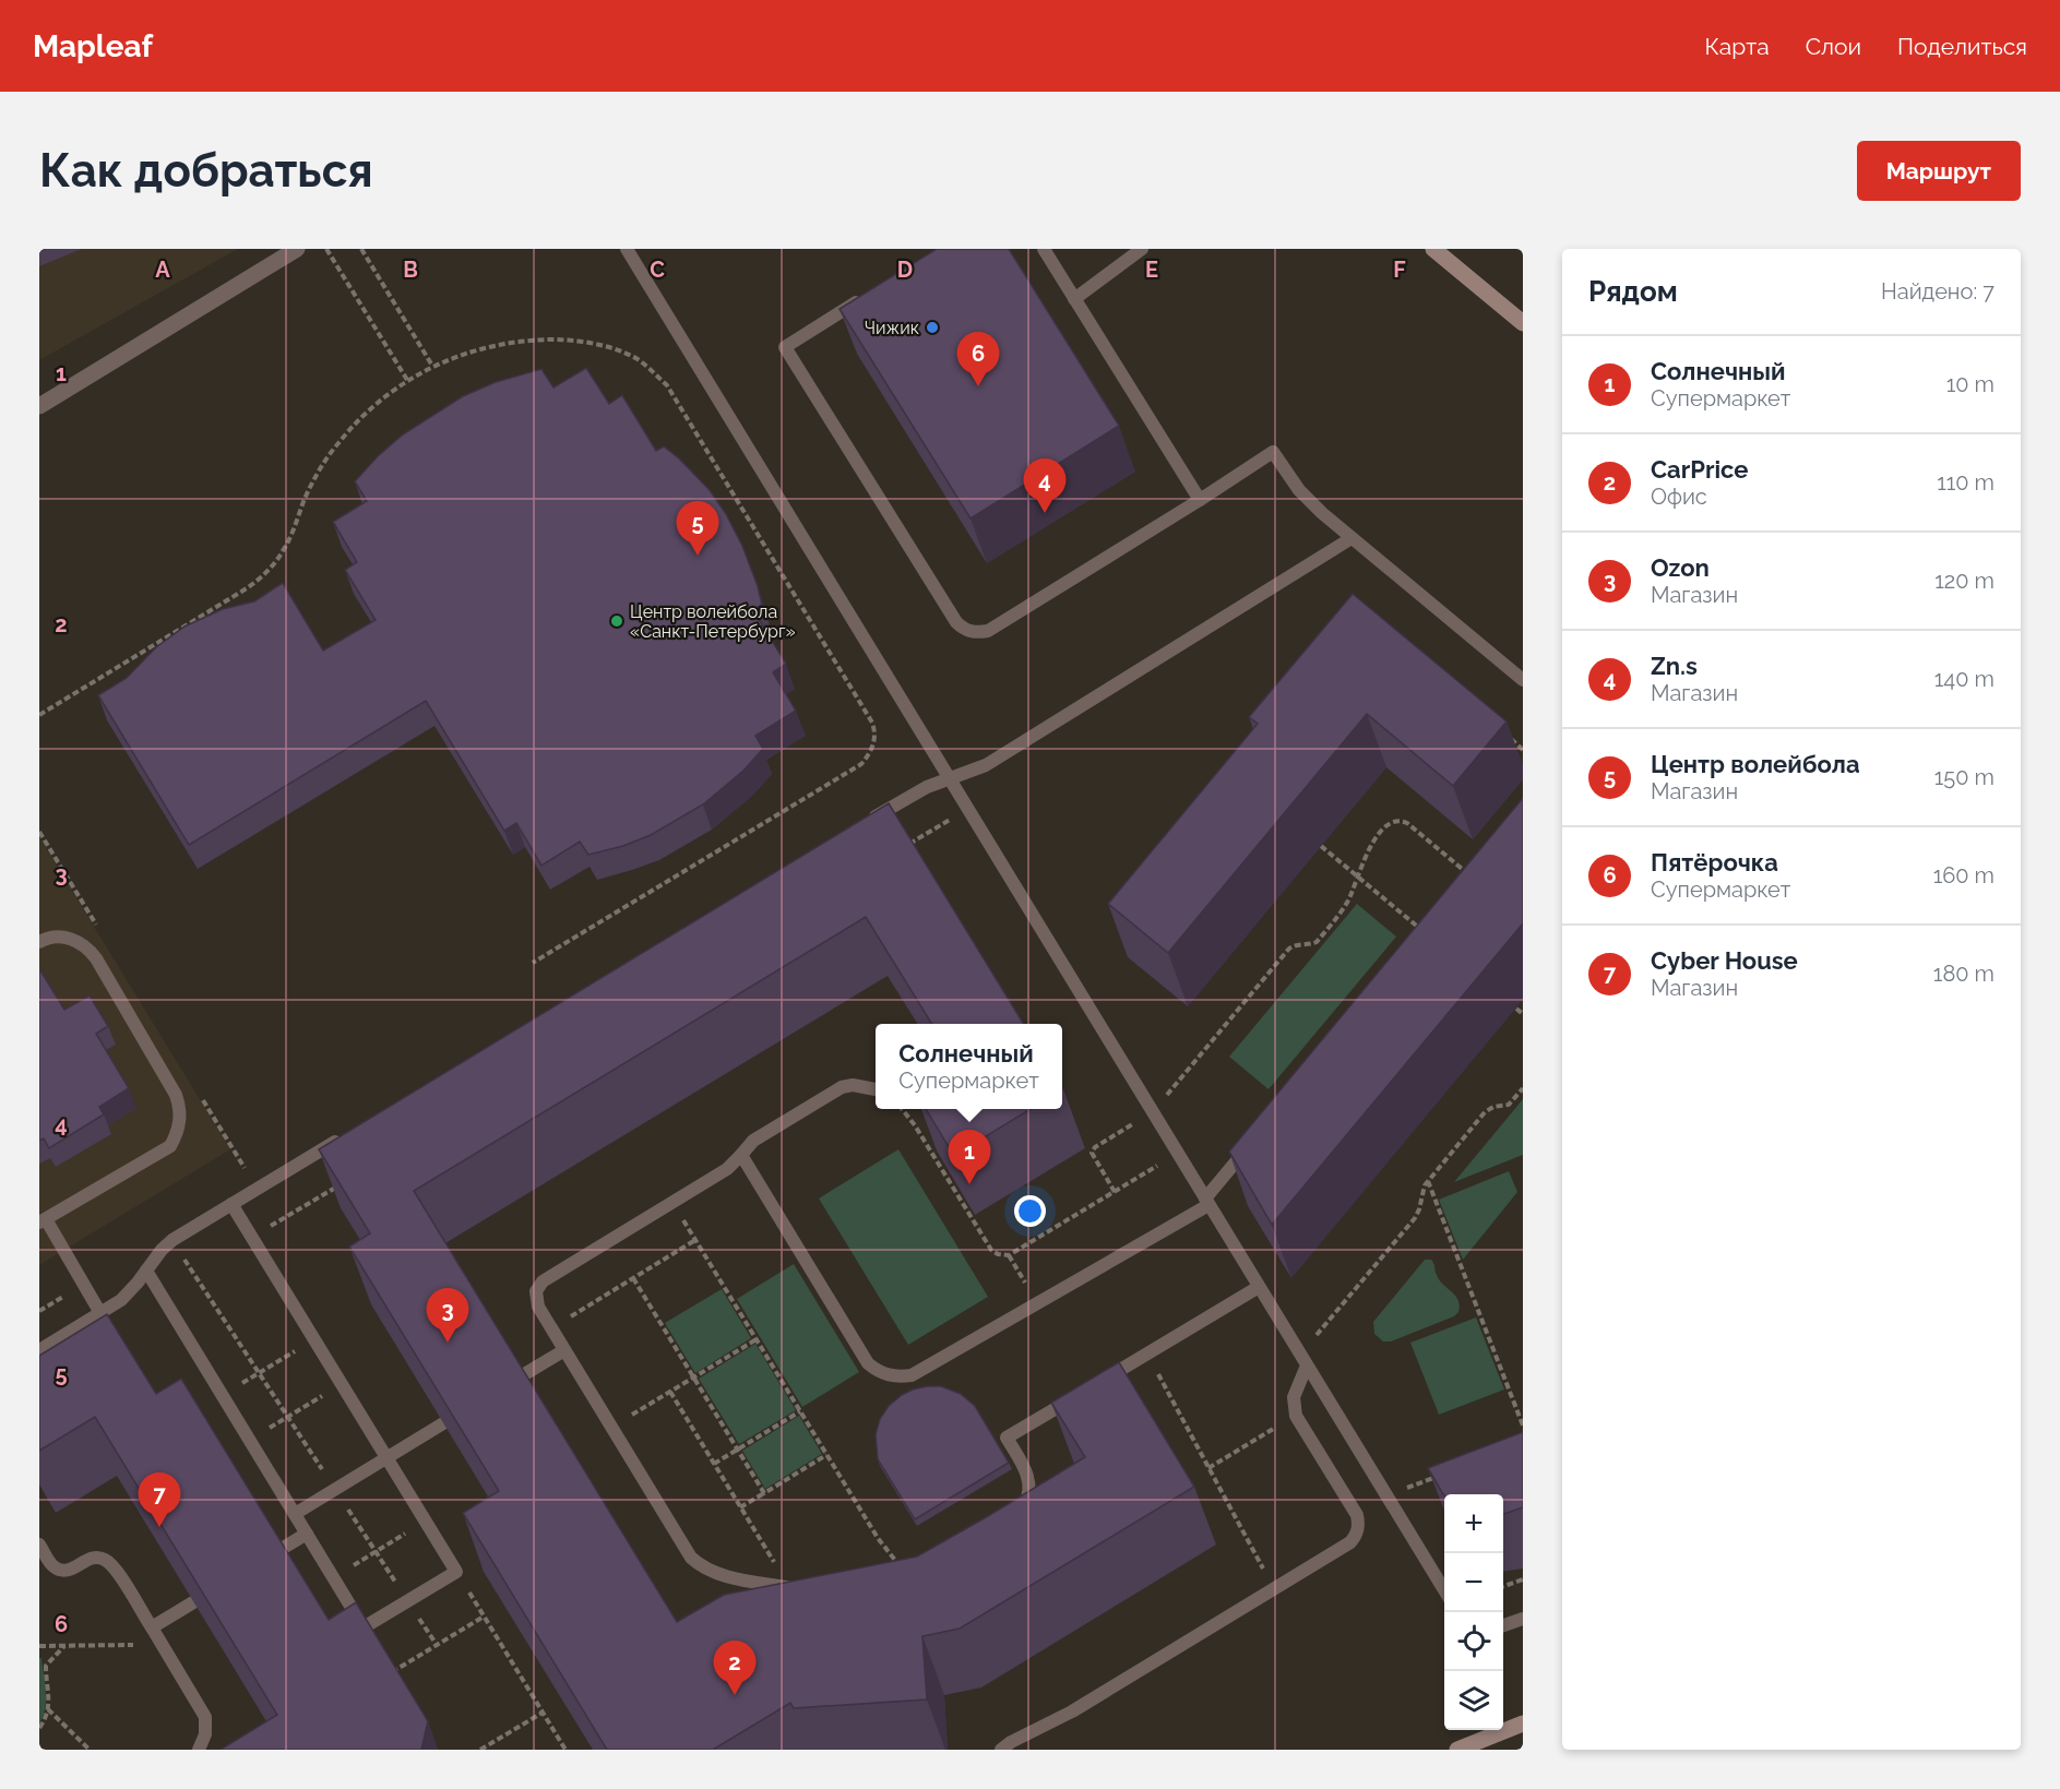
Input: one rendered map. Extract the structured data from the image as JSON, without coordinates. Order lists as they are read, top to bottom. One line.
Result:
{"places":["Чижик","Центр волейбола «Санкт-Петербург»"],"page":{"header":"Mapleaf","nav":["Карта","Слои","Поделиться"],"buttons":"Маршрут","title":"Как добраться","heading":["Рядом","Найдено: 7"],"pins":["6","4","5","1","3","7","2"],"list":[{"mark":"1","name":"Солнечный","note":"Супермаркет","value":"10 m"},{"mark":"2","name":"CarPrice","note":"Офис","value":"110 m"},{"mark":"3","name":"Ozon","note":"Магазин","value":"120 m"},{"mark":"4","name":"Zn.s","note":"Магазин","value":"140 m"},{"mark":"5","name":"Центр волейбола","note":"Магазин","value":"150 m"},{"mark":"6","name":"Пятёрочка","note":"Супермаркет","value":"160 m"},{"mark":"7","name":"Cyber House","note":"Магазин","value":"180 m"}],"popup":["Солнечный","Супермаркет"],"map_buttons":["+","−"]},"grid":{"columns":["A","B","C","D","E","F"],"rows":["1","2","3","4","5","6"]}}
